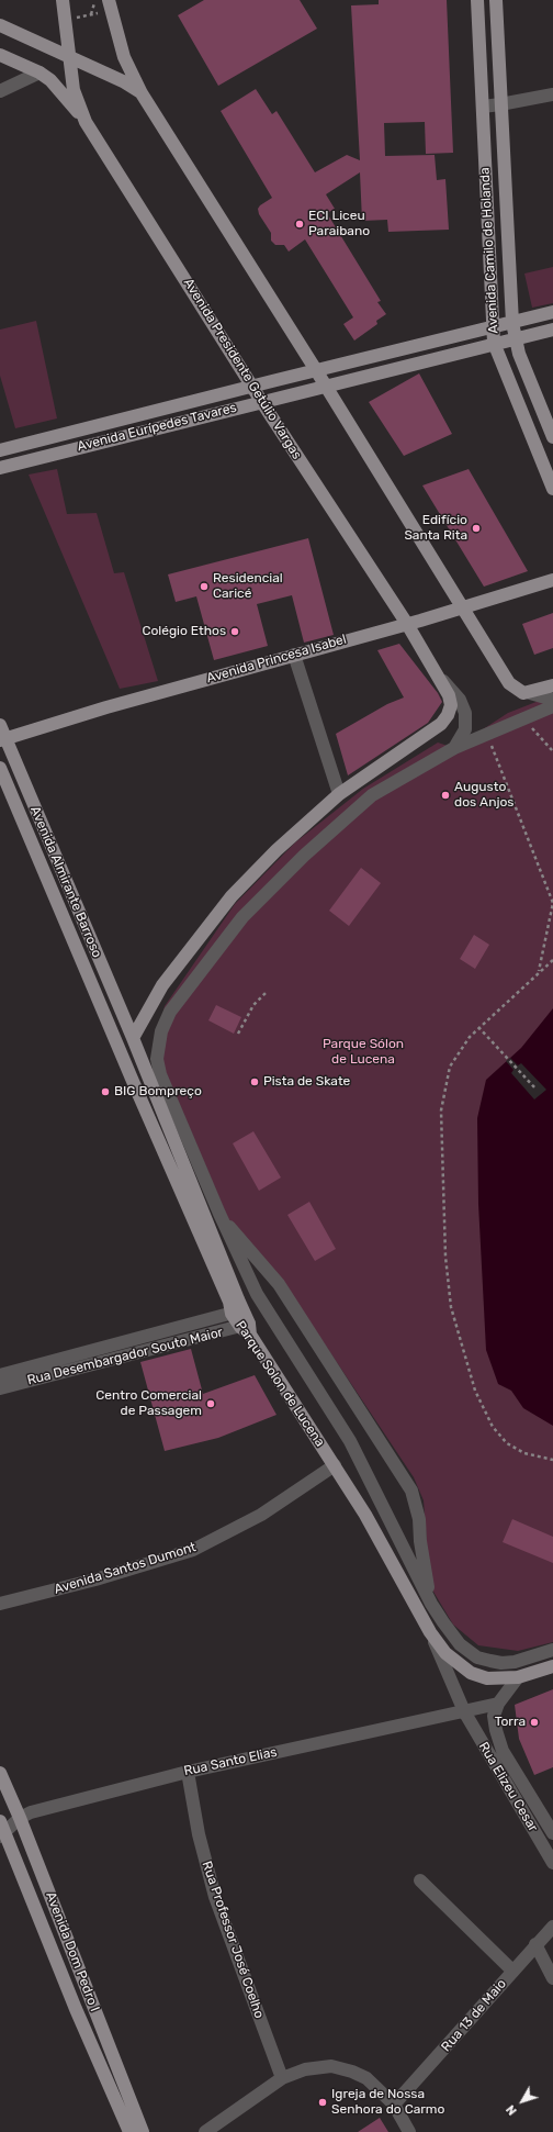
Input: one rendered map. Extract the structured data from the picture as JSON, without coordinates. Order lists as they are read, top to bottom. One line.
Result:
{"streets":{"main road":["Avenida Camilo de Holanda","Avenida Presidente Getúlio Vargas","Avenida Eurípedes Tavares","Avenida Princesa Isabel","Avenida Almirante Barroso","Parque Solon de Lucena","Avenida Dom Pedro I"],"street":["Rua Desembargador Souto Maior","Avenida Santos Dumont","Rua Santo Elias","Rua Elizeu Cesar","Rua Professor José Coelho","Rua 13 de Maio"]},"crossings":[["Avenida Camilo de Holanda","Avenida Eurípedes Tavares"],["Avenida Presidente Getúlio Vargas","Avenida Eurípedes Tavares"],["Avenida Presidente Getúlio Vargas","Avenida Princesa Isabel"],["Avenida Princesa Isabel","Avenida Almirante Barroso"],["Avenida Almirante Barroso","Parque Solon de Lucena"],["Rua Desembargador Souto Maior","Parque Solon de Lucena"],["Parque Solon de Lucena","Avenida Santos Dumont"],["Parque Solon de Lucena","Rua Santo Elias"],["Parque Solon de Lucena","Rua Elizeu Cesar"],["Rua Santo Elias","Rua Elizeu Cesar"],["Rua Santo Elias","Rua Professor José Coelho"],["Rua Santo Elias","Avenida Dom Pedro I"]],"parks":["Parque Sólon de Lucena"],"places":["ECI Liceu Paraibano","Edifício Santa Rita","Residencial Caricé","Colégio Ethos","Augusto dos Anjos","Pista de Skate","BIG Bompreço","Centro Comercial de Passagem","Torra","Igreja de Nossa Senhora do Carmo"],"north":"bottom left"}
